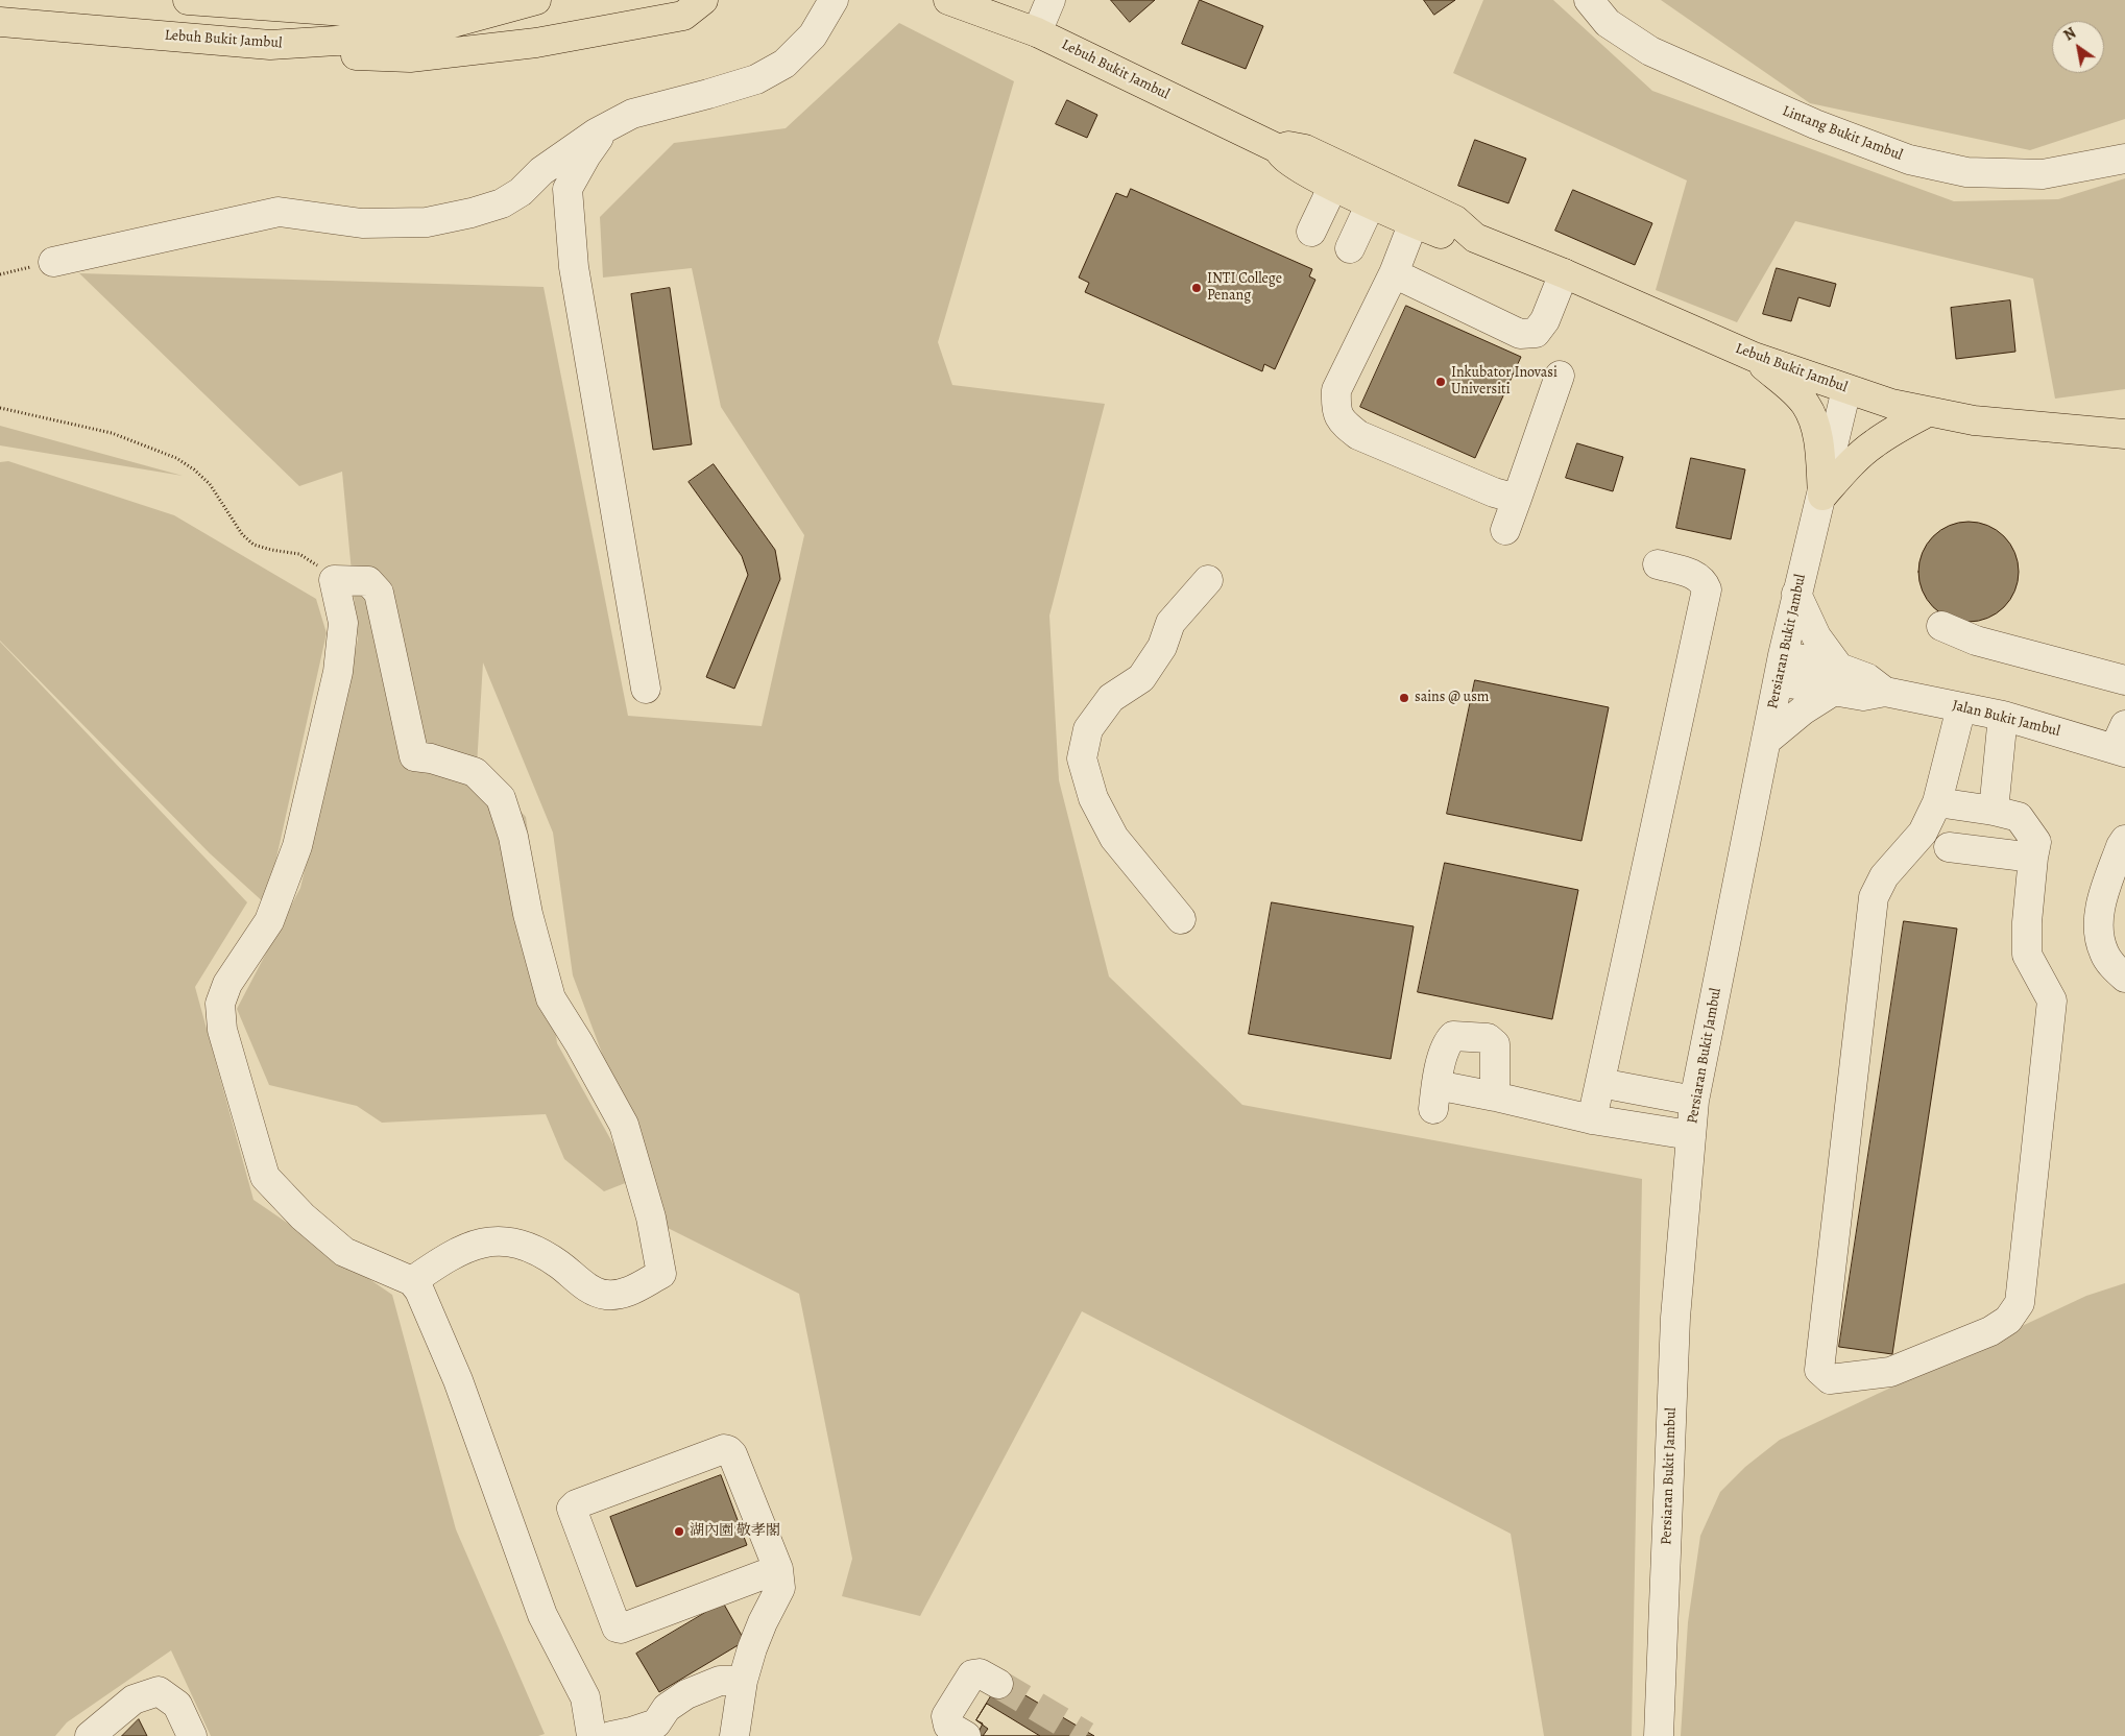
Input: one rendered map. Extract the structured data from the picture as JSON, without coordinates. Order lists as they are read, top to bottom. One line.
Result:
{"streets":{"main road":["Lebuh Bukit Jambul"],"street":["Lintang Bukit Jambul","Persiaran Bukit Jambul","Jalan Bukit Jambul"]},"crossings":[["Lebuh Bukit Jambul","Persiaran Bukit Jambul"],["Persiaran Bukit Jambul","Jalan Bukit Jambul"]],"places":["INTI College Penang","Inkubator Inovasi Universiti","sains @ usm","湖內園 敬孝閣"],"north":"top left"}
